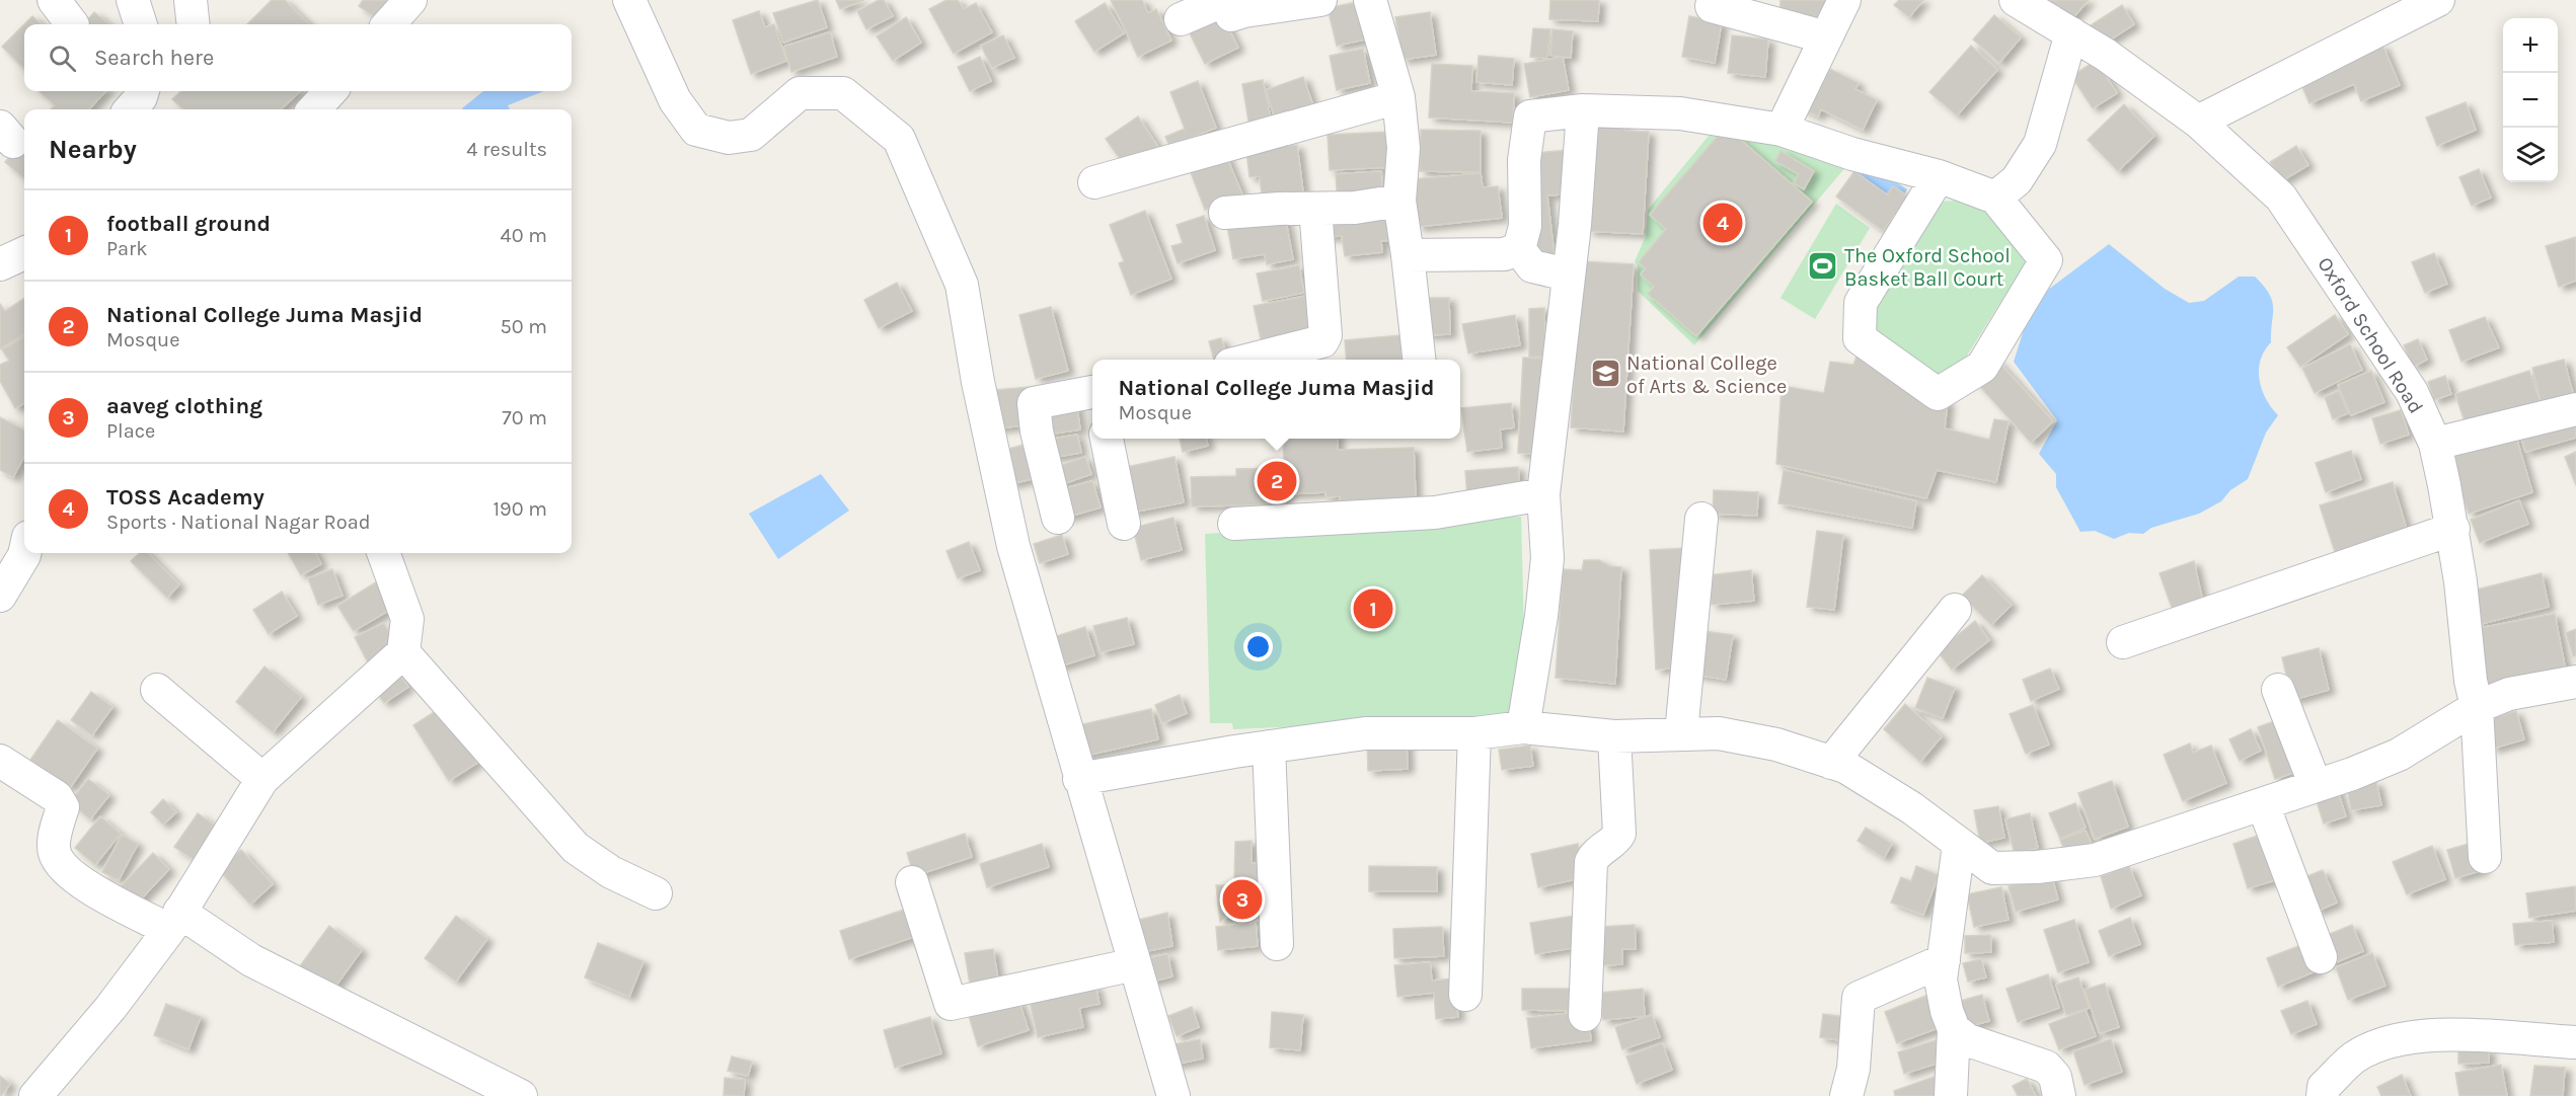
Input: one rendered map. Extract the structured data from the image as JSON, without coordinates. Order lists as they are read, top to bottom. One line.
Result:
{"streets":{"street":["Oxford School Road"]},"places":{"sports":["The Oxford School Basket Ball Court"],"school or university":["National College of Arts & Science"]},"page":{"map_buttons":["+","−"],"search":"Search here","heading":["Nearby","4 results"],"list":[{"mark":"1","name":"football ground","note":"Park","value":"40 m"},{"mark":"2","name":"National College Juma Masjid","note":"Mosque","value":"50 m"},{"mark":"3","name":"aaveg clothing","note":"Place","value":"70 m"},{"mark":"4","name":"TOSS Academy","note":"Sports · National Nagar Road","value":"190 m"}],"pins":["4","2","1","3"],"popup":["National College Juma Masjid","Mosque"]}}
